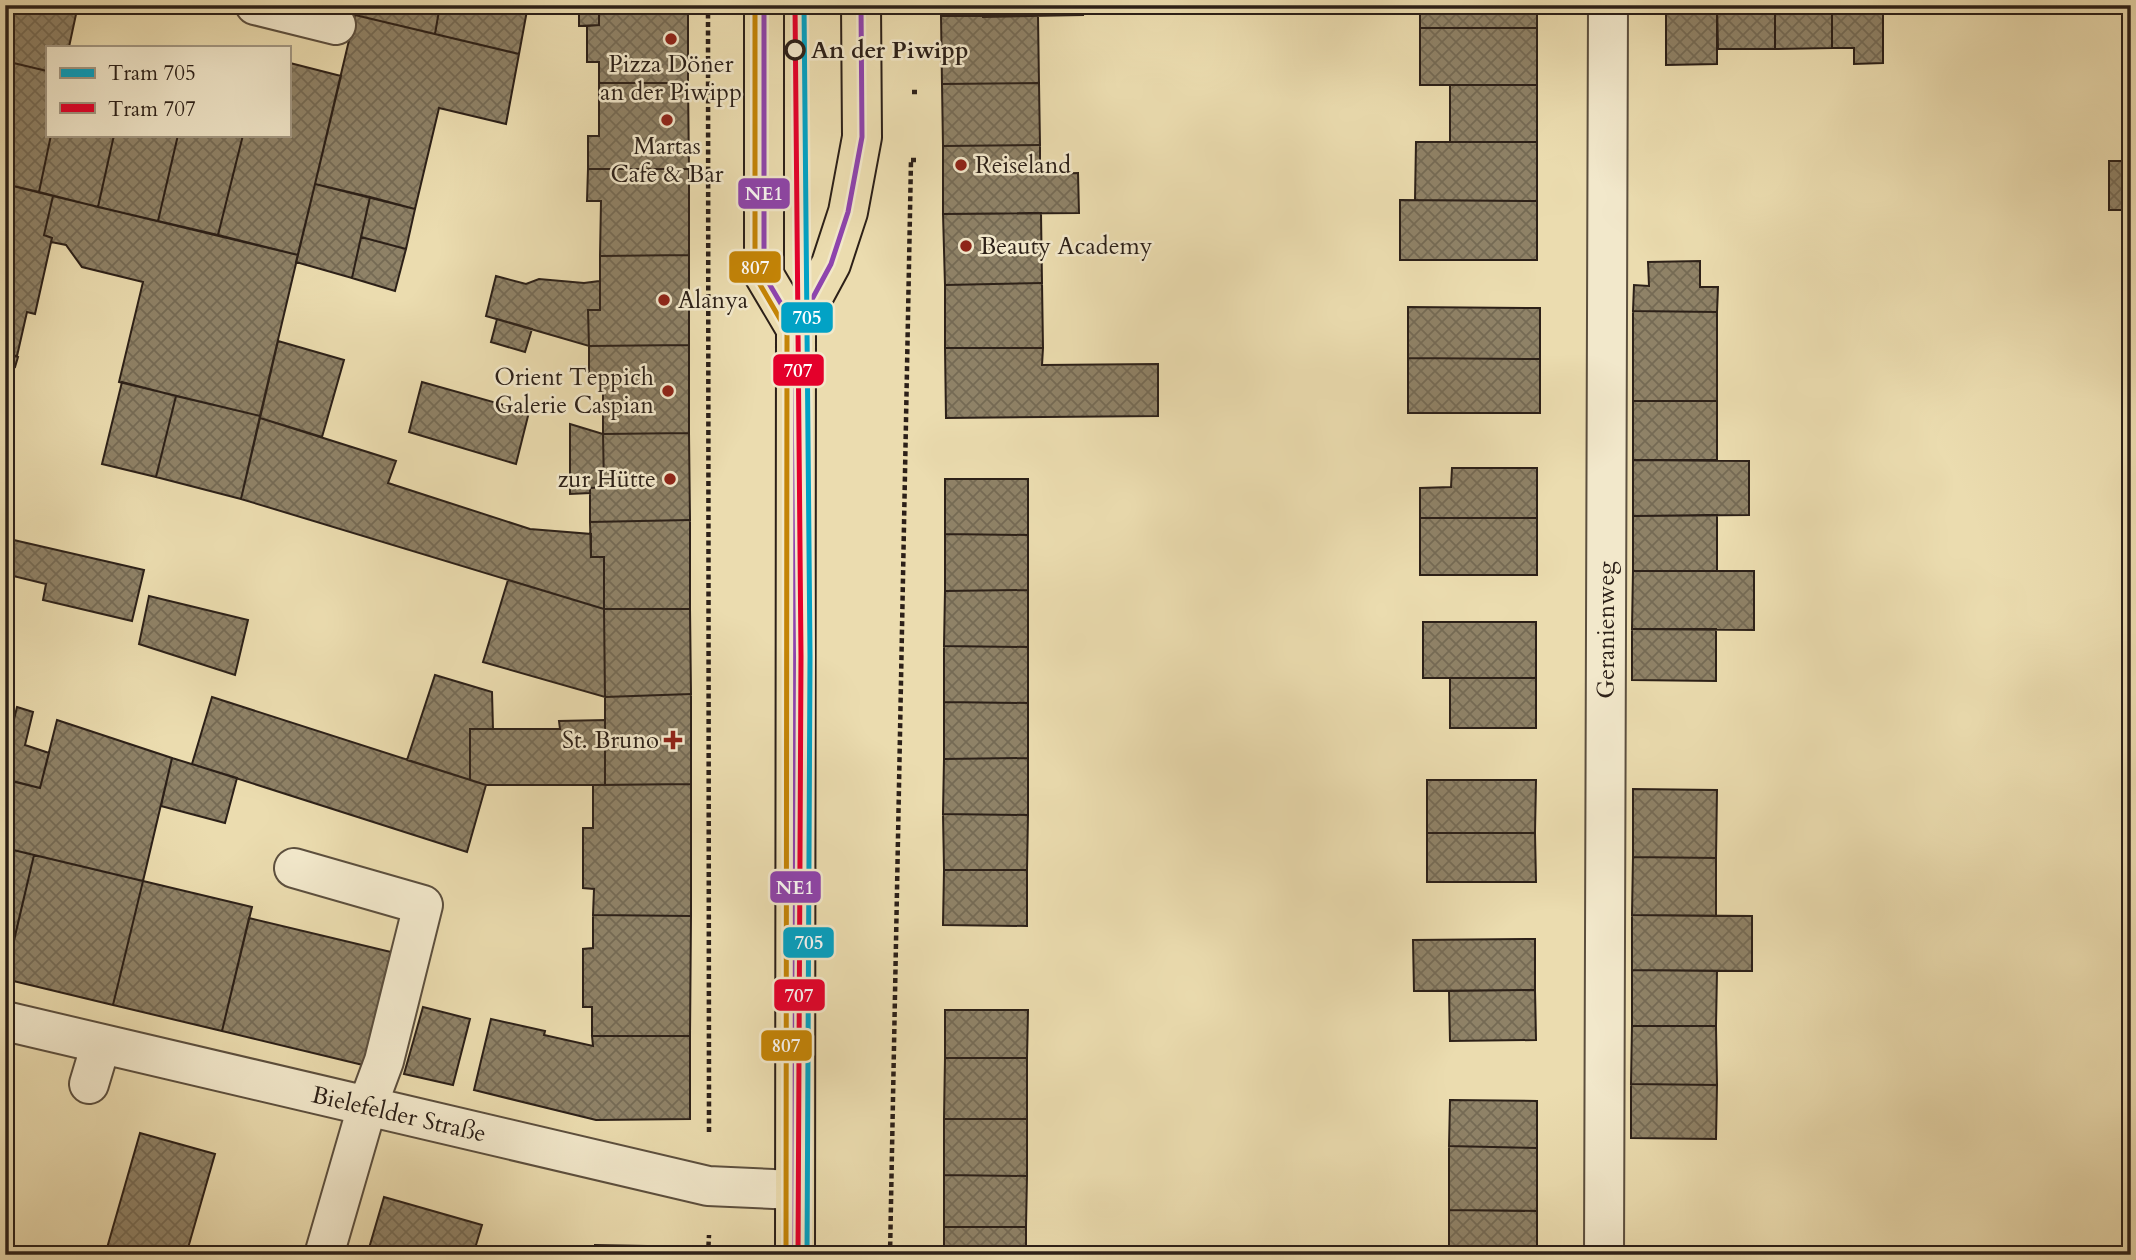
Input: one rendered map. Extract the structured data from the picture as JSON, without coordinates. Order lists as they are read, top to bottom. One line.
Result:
{"streets":{"street":["Geranienweg","Bielefelder Straße"]},"places":{"other":["Pizza Döner an der Piwipp","An der Piwipp","Martas Cafe & Bar","Reiseland","Beauty Academy","Alanya","Orient Teppich Galerie Caspian","zur Hütte"],"health":["St. Bruno"]},"lines":["tram line 705","tram line 707","transit line NE1","transit line 807"],"legend":["Tram 705","Tram 707"]}
